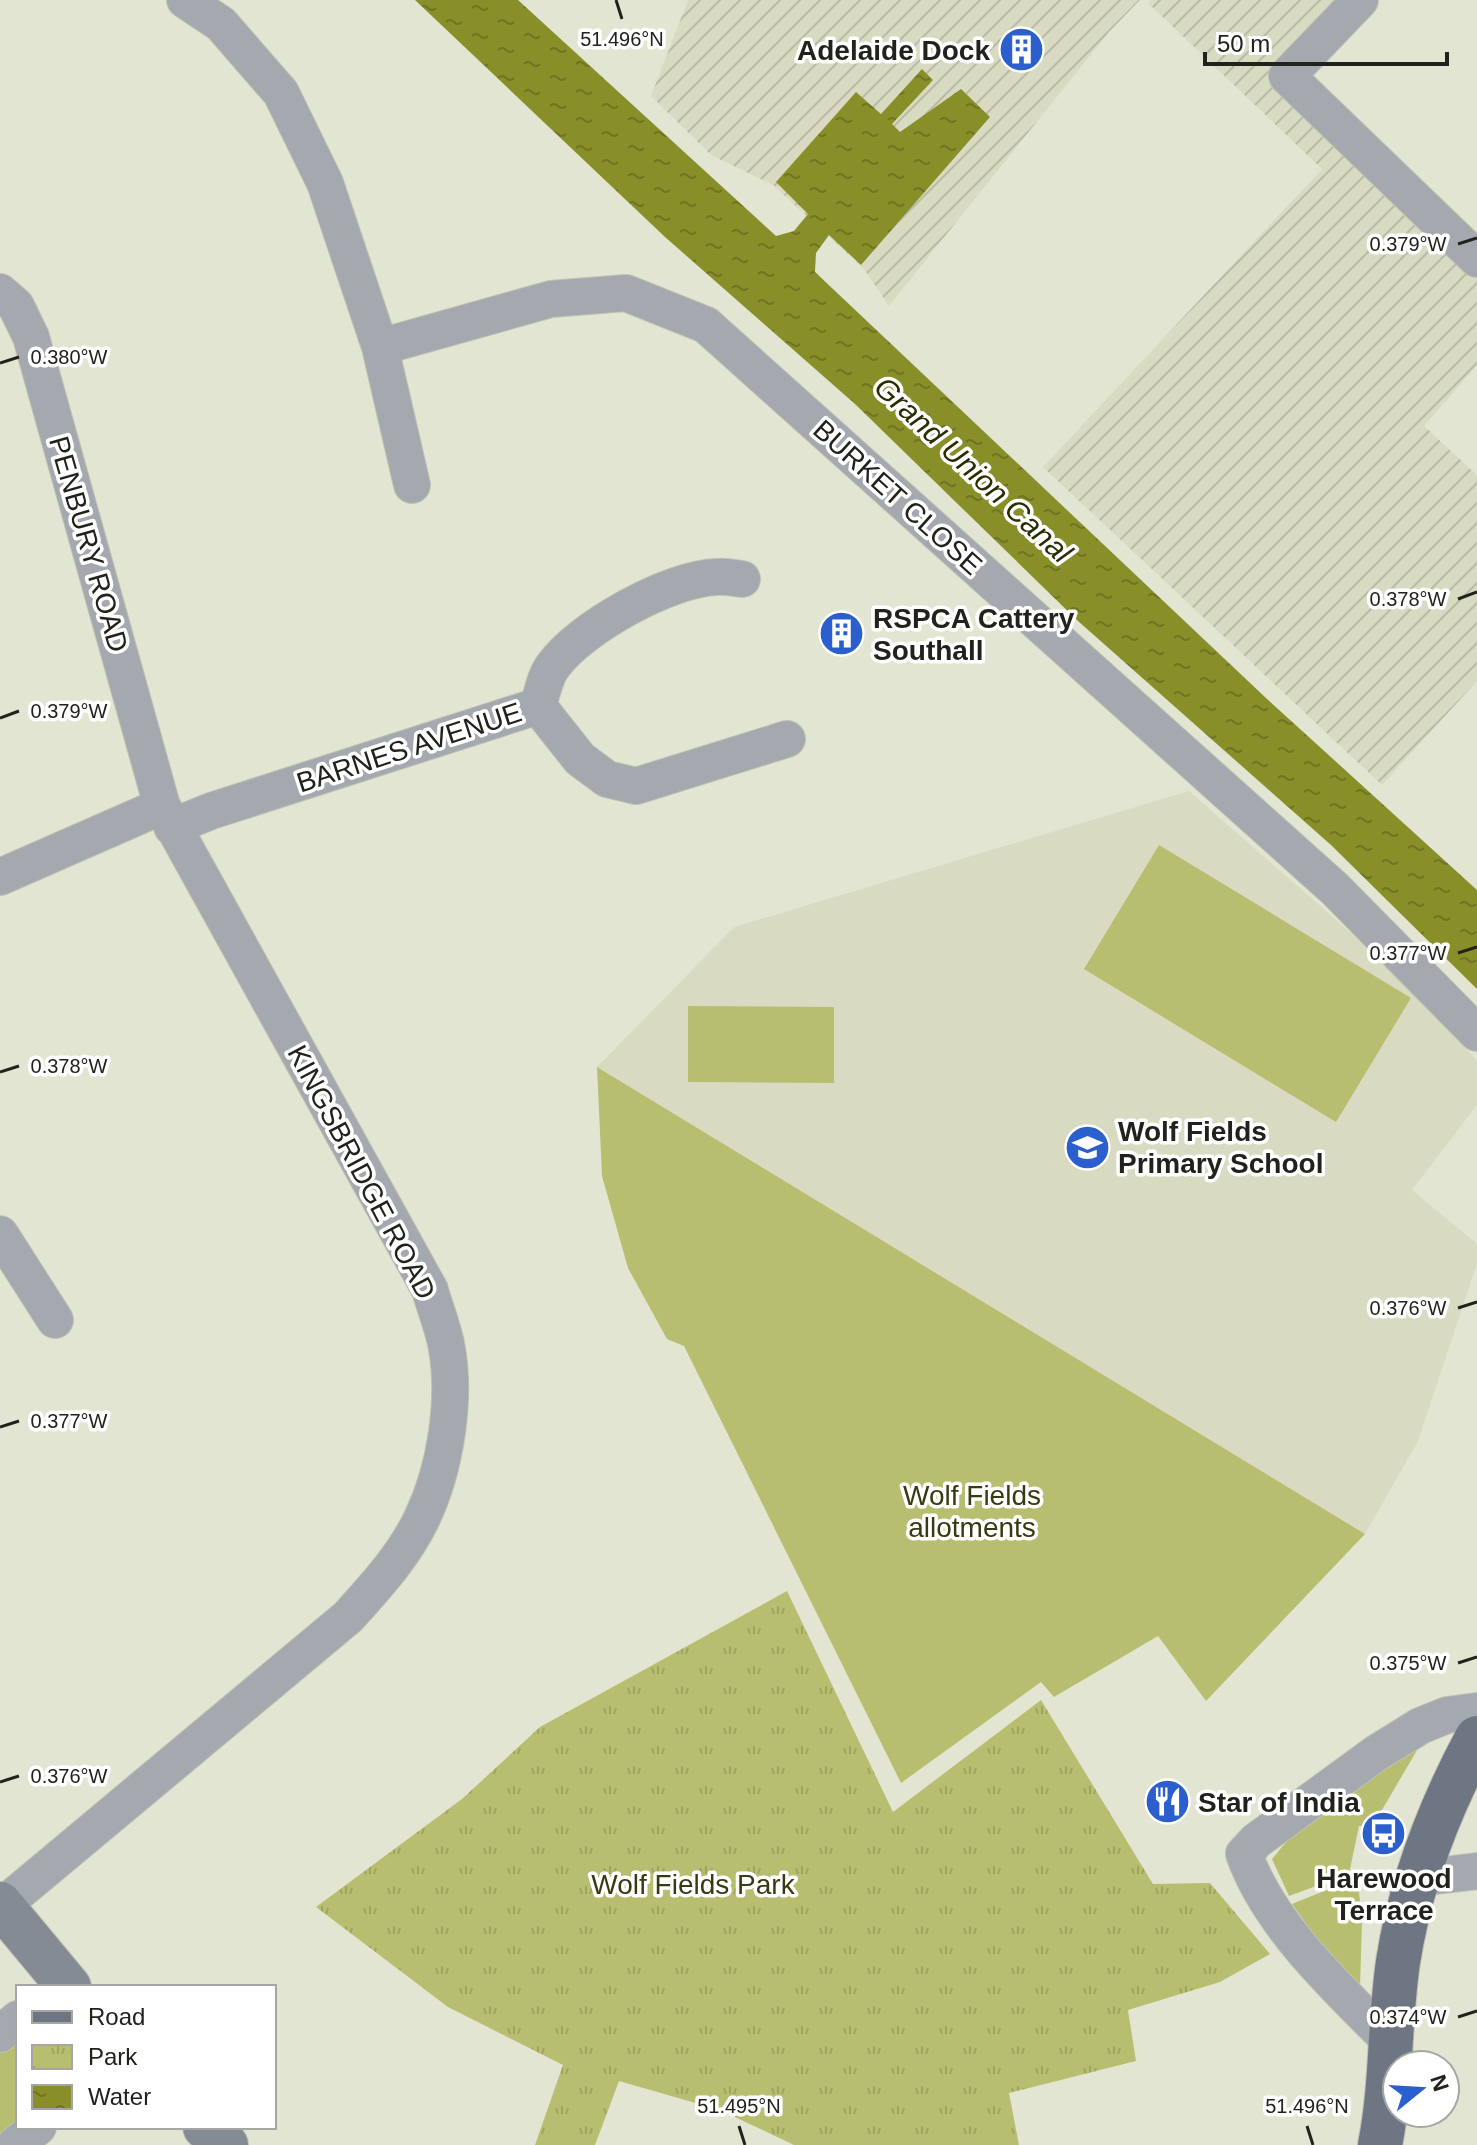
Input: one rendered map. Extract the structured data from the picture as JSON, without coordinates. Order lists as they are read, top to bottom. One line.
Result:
{"streets":{"street":["BURKET CLOSE","PENBURY ROAD","BARNES AVENUE","KINGSBRIDGE ROAD"]},"crossings":[["PENBURY ROAD","BARNES AVENUE"],["PENBURY ROAD","KINGSBRIDGE ROAD"],["BARNES AVENUE","KINGSBRIDGE ROAD"]],"water":["Grand Union Canal"],"parks":["Wolf Fields allotments","Wolf Fields Park"],"places":{"building":["Adelaide Dock","RSPCA Cattery Southall"],"school or university":["Wolf Fields Primary School"],"restaurant":["Star of India"],"bus stop":["Harewood Terrace"]},"legend":["Road","Park","Water"],"scale_bar":"50 m","north":"right","coordinates":["51.496°N","0.379°W","0.380°W","0.378°W","0.377°W","0.376°W","0.375°W","0.374°W","51.495°N"]}
